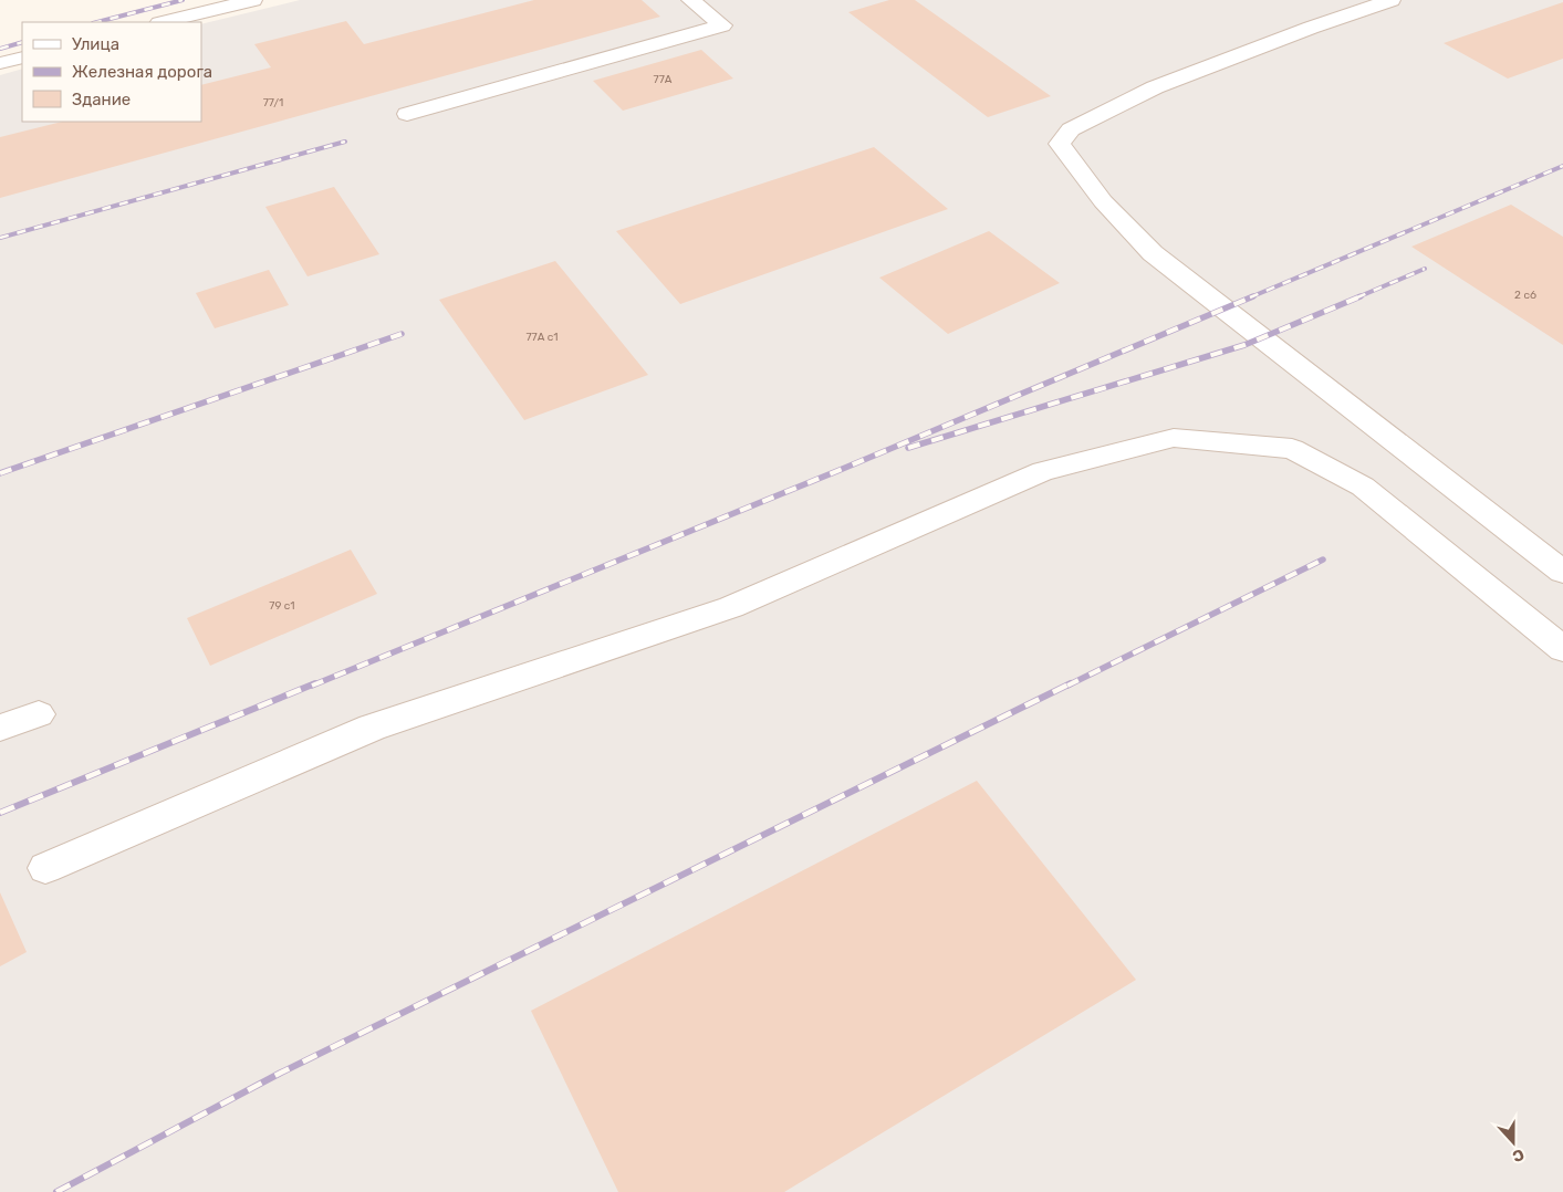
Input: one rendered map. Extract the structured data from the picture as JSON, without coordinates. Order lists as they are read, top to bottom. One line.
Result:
{"house_numbers":["77А","77/1","2 с6","77А с1","79 с1"],"legend":["Улица","Железная дорога","Здание"],"north":"bottom"}
